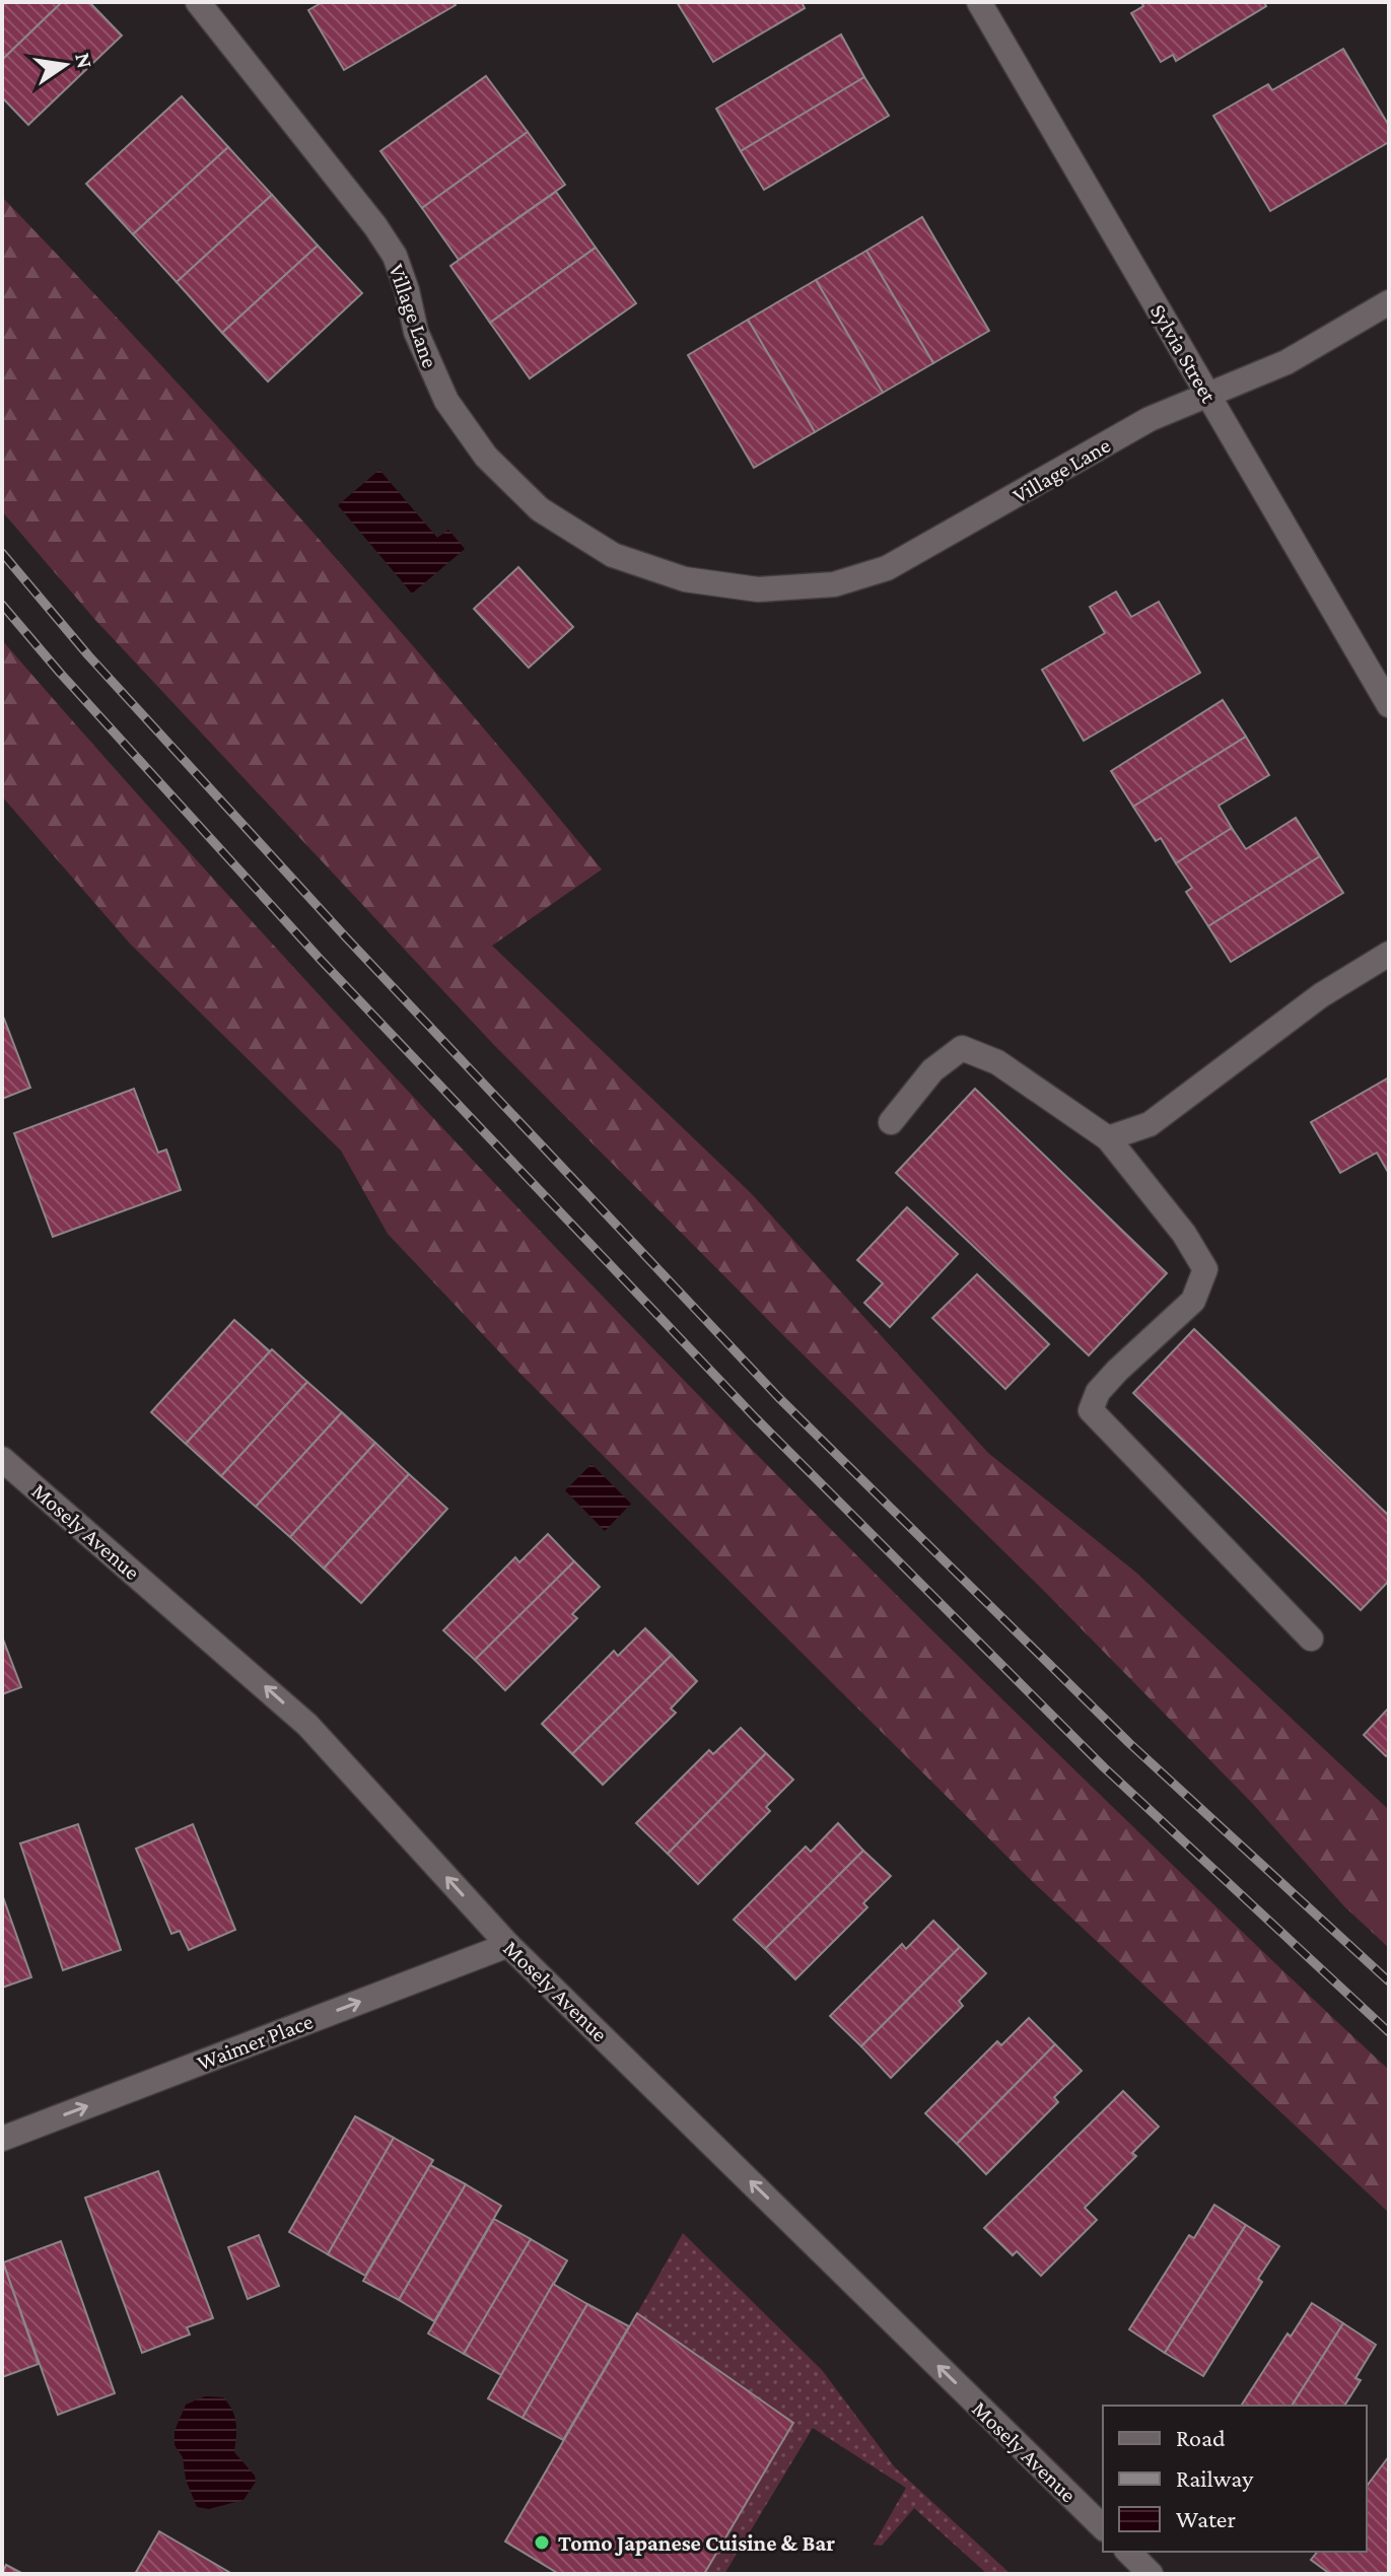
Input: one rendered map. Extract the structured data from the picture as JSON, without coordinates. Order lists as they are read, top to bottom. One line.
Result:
{"streets":{"street":["Village Lane","Sylvia Street","Mosely Avenue","Waimer Place"]},"crossings":[["Village Lane","Sylvia Street"],["Mosely Avenue","Waimer Place"]],"one_way":["Mosely Avenue","Waimer Place"],"places":["Tomo Japanese Cuisine & Bar"],"legend":["Road","Railway","Water"],"north":"right"}
